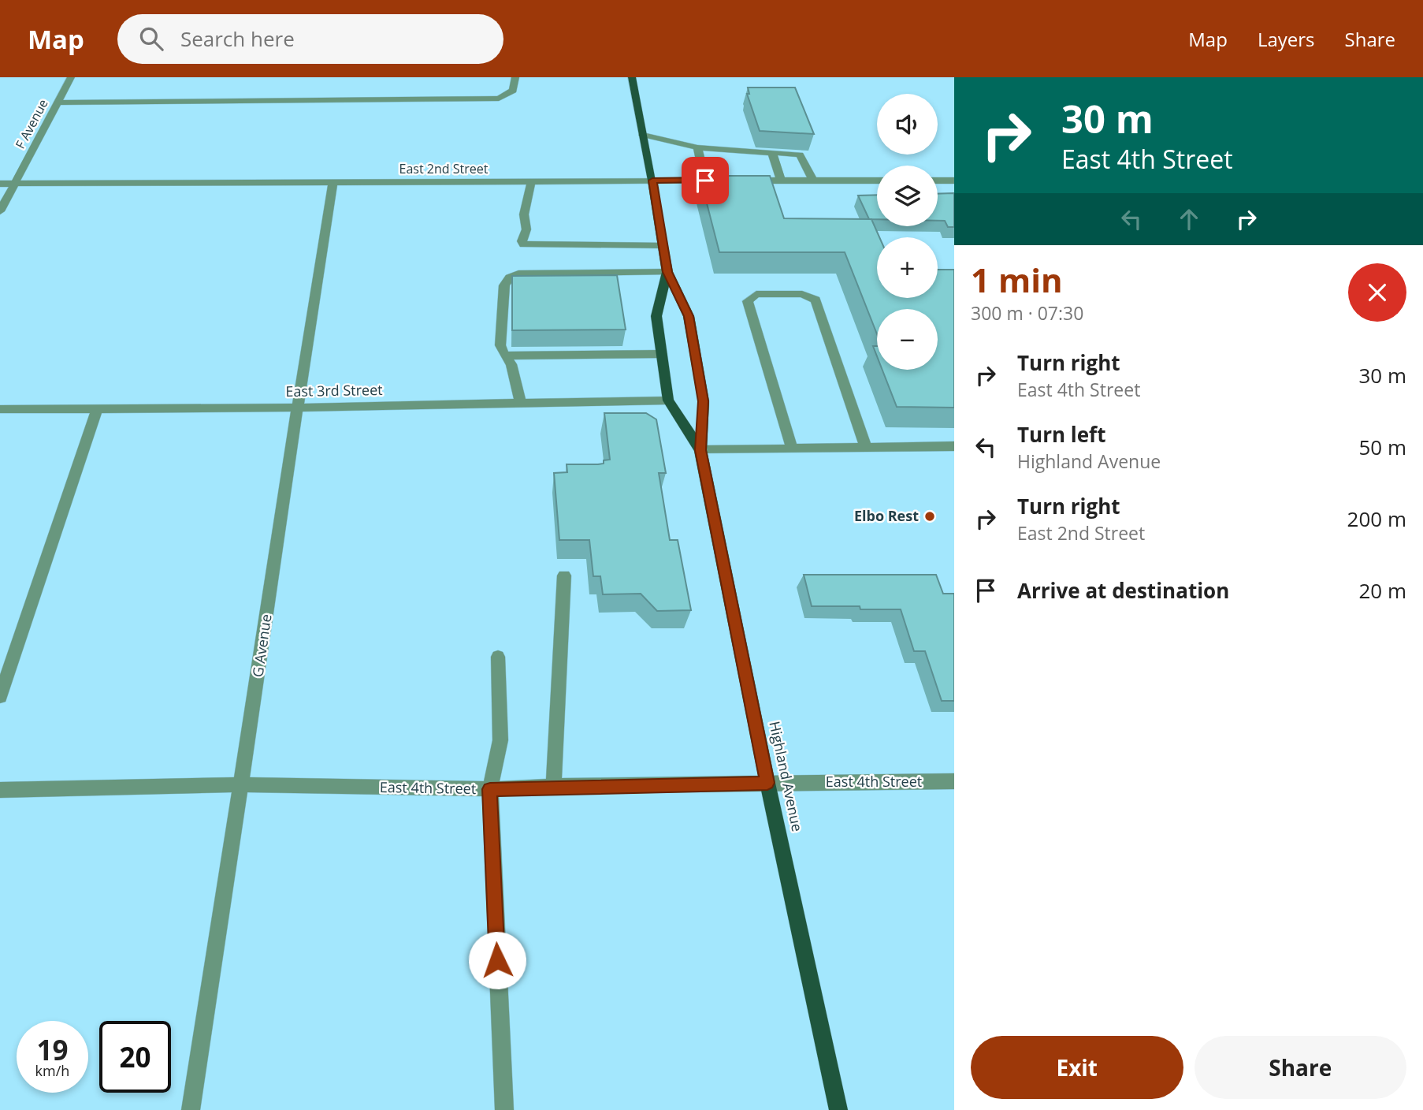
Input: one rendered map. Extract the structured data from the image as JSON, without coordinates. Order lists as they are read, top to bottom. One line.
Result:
{"streets":{"main road":["Highland Avenue"],"street":["F Avenue","East 2nd Street","East 3rd Street","G Avenue","East 4th Street"]},"crossings":[["F Avenue","East 2nd Street"],["East 2nd Street","G Avenue"],["East 2nd Street","Highland Avenue"],["East 3rd Street","G Avenue"],["East 3rd Street","Highland Avenue"],["G Avenue","East 4th Street"],["Highland Avenue","East 4th Street"]],"places":["Elbo Rest"],"page":{"header":"Map","search":"Search here","nav":["Map","Layers","Share"],"turn":["30 m","East 4th Street"],"map_buttons":["+","−"],"heading":["1 min","300 m · 07:30"],"list":[{"name":"Turn right","note":"East 4th Street","value":"30 m"},{"name":"Turn left","note":"Highland Avenue","value":"50 m"},{"name":"Turn right","note":"East 2nd Street","value":"200 m"},{"name":"Arrive at destination","value":"20 m"}],"speed":"19 km/h","limit":"20","buttons":["Exit","Share"]}}
